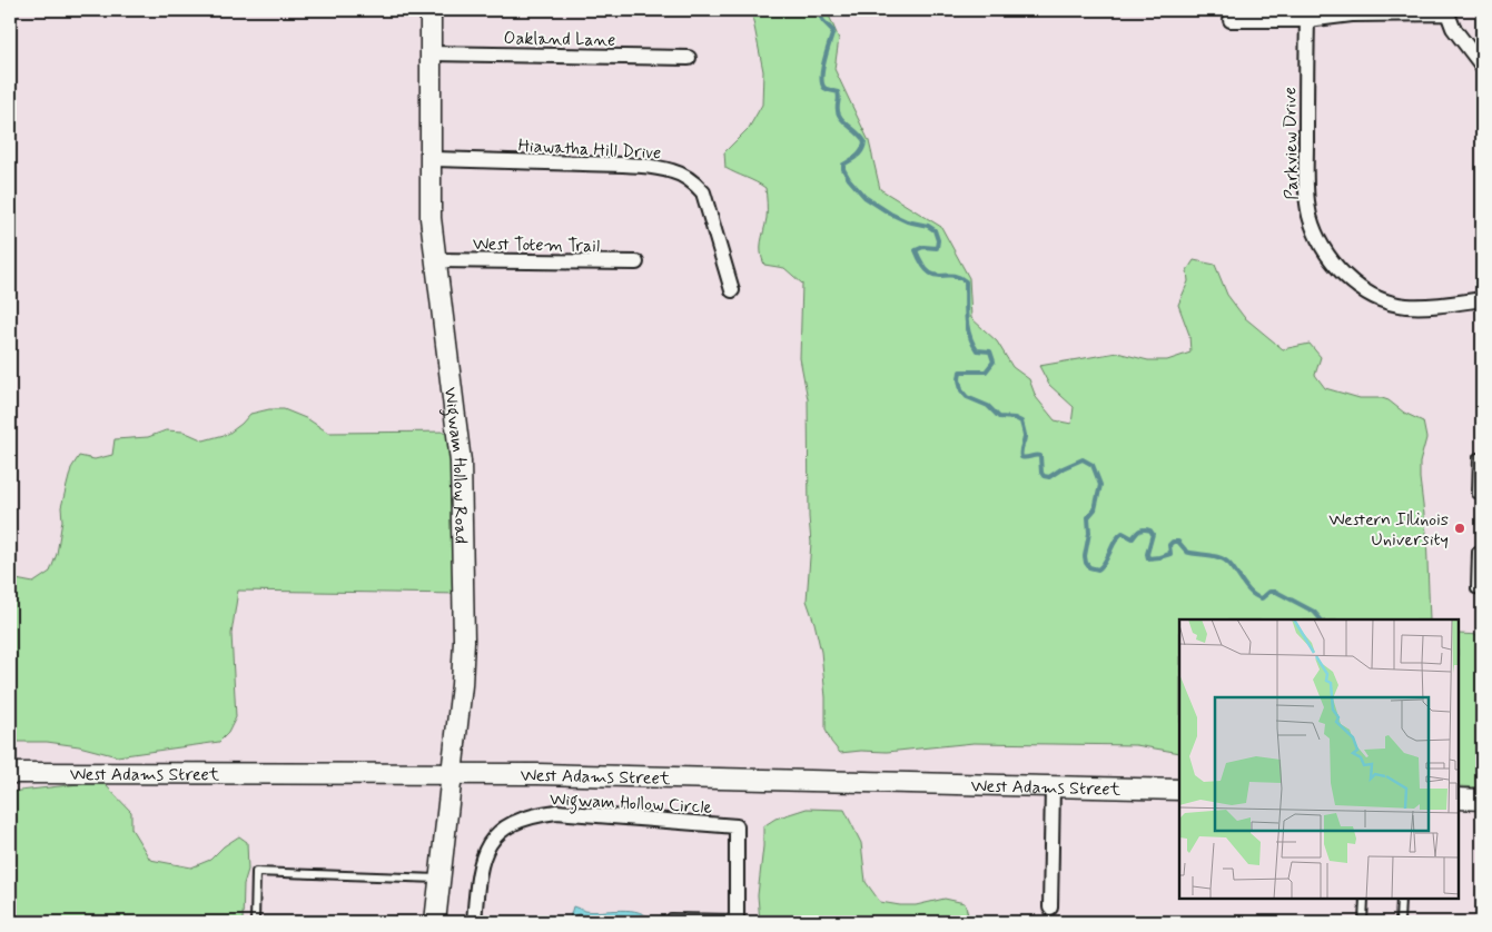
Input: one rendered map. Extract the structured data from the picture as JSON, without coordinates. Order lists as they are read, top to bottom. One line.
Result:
{"streets":{"street":["Oakland Lane","Parkview Drive","Hiawatha Hill Drive","West Totem Trail","Wigwam Hollow Road","West Adams Street","Wigwam Hollow Circle"]},"crossings":[["Oakland Lane","Wigwam Hollow Road"],["Hiawatha Hill Drive","Wigwam Hollow Road"],["West Totem Trail","Wigwam Hollow Road"],["Wigwam Hollow Road","West Adams Street"]],"places":["Western Illinois University"]}
